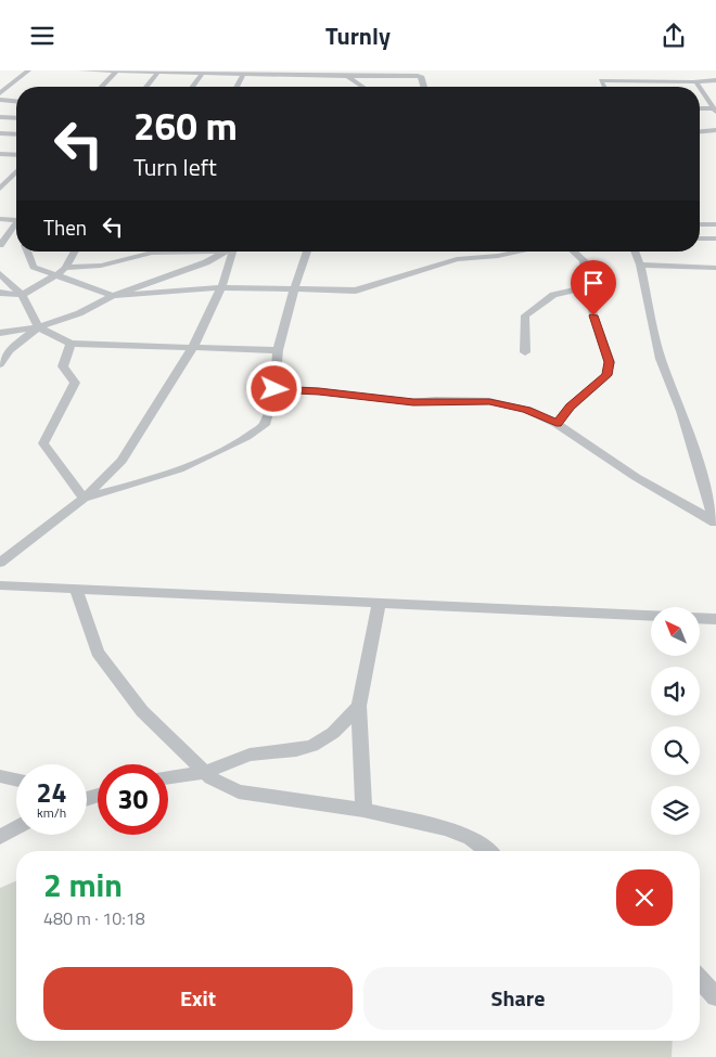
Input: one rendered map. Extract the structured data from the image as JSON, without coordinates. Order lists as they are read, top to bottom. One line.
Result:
{"north":"top left","page":{"header":"Turnly","turn":["260 m","Turn left"],"then":"Then","speed":"24 km/h","limit":"30","heading":["2 min","480 m · 10:18"],"buttons":["Exit","Share"]}}
